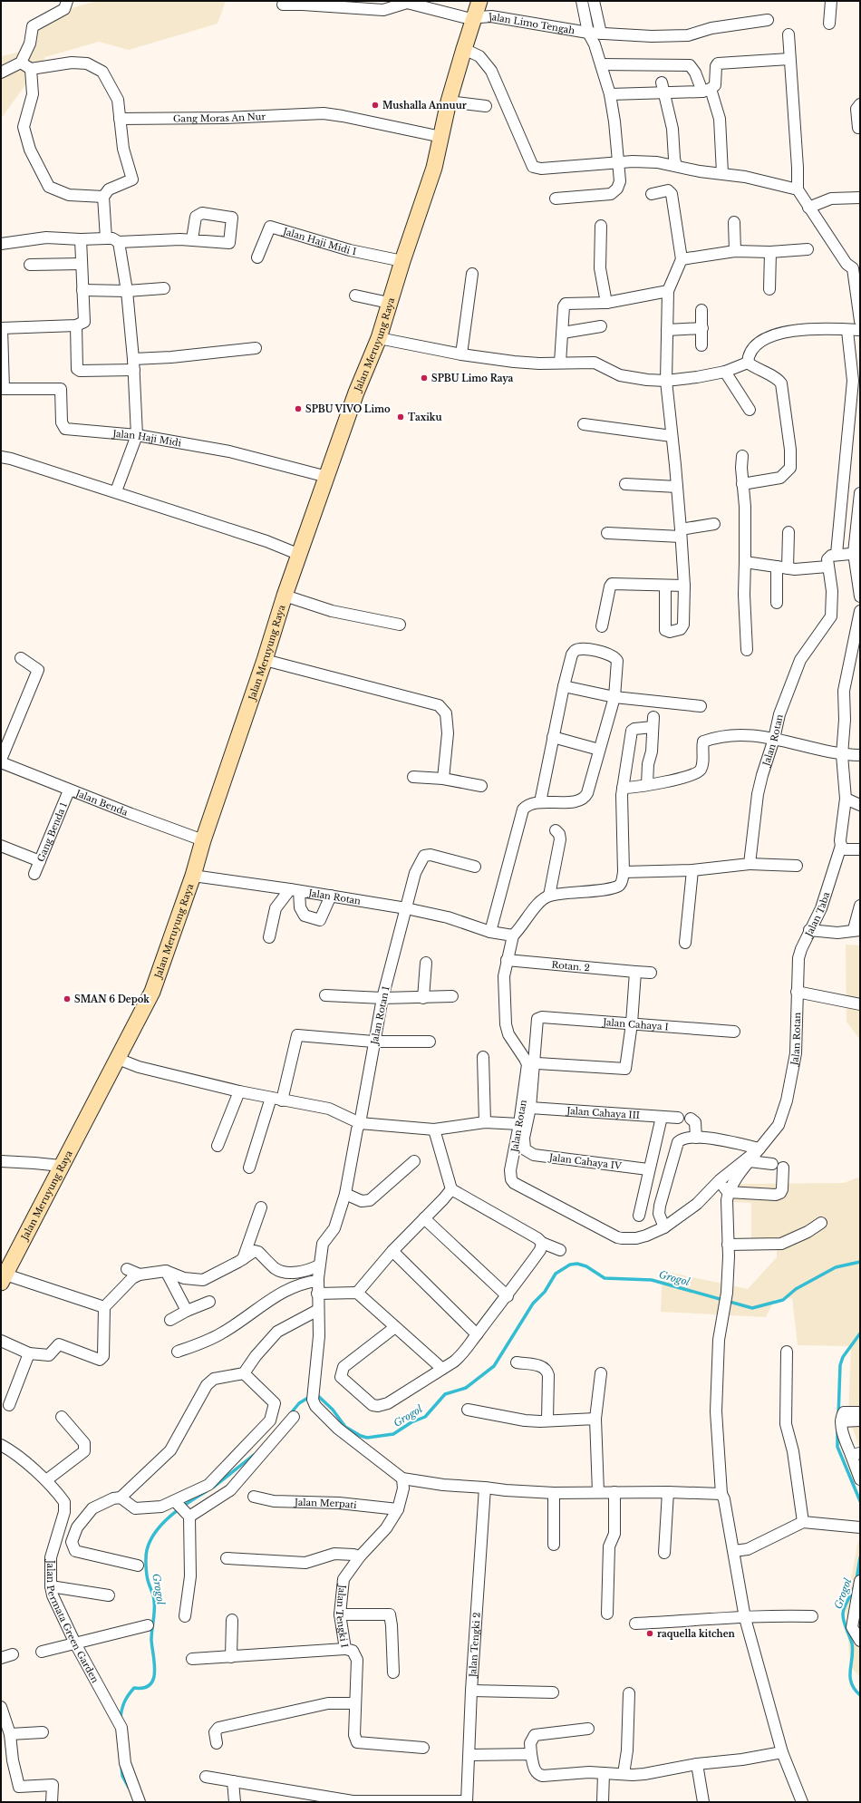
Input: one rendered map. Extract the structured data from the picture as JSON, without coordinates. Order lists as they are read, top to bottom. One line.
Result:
{"streets":{"main road":["Jalan Meruyung Raya"],"street":["Jalan Limo Tengah","Gang Moras An Nur","Jalan Haji Midi I","Jalan Haji Midi","Jalan Rotan","Jalan Benda","Gang Benda 1","Jalan Taba","Rotan. 2","Jalan Rotan I","Jalan Cahaya I","Jalan Cahaya III","Jalan Cahaya IV","Jalan Merpati","Jalan Tengki I","Jalan Permata Green Garden","Jalan Tengki 2"]},"crossings":[["Jalan Limo Tengah","Jalan Meruyung Raya"],["Gang Moras An Nur","Jalan Meruyung Raya"],["Jalan Haji Midi I","Jalan Meruyung Raya"],["Jalan Meruyung Raya","Jalan Haji Midi"],["Jalan Meruyung Raya","Jalan Rotan"],["Jalan Meruyung Raya","Jalan Benda"],["Jalan Rotan","Jalan Taba"],["Jalan Rotan","Rotan. 2"],["Jalan Rotan","Jalan Rotan I"],["Jalan Benda","Gang Benda 1"],["Jalan Rotan I","Jalan Tengki I"],["Jalan Cahaya III","Jalan Cahaya IV"],["Jalan Merpati","Jalan Tengki I"]],"water":["Grogol"],"places":["Mushalla Annuur","SPBU Limo Raya","SPBU VIVO Limo","Taxiku","SMAN 6 Depok","raquella kitchen"]}
